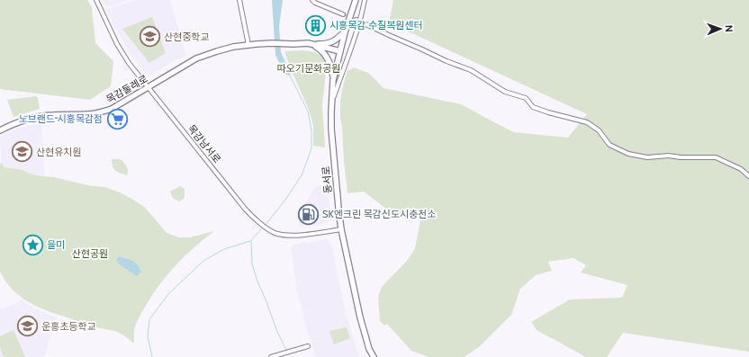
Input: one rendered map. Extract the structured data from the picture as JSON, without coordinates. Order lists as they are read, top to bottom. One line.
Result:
{"streets":{"street":["목감둘레로","목감남서로","동서로"]},"crossings":[["목감둘레로","목감남서로"],["목감남서로","동서로"]],"parks":["따오기문화공원","산현공원"],"places":{"building":["시흥목감 수질복원센터"],"school or university":["산현중학교","산현유치원","운흥초등학교"],"supermarket":["노브랜드 시흥목감점"],"fuel station":["SK엔크린 목감신도시충전소"],"place":["을미"]},"north":"right"}
